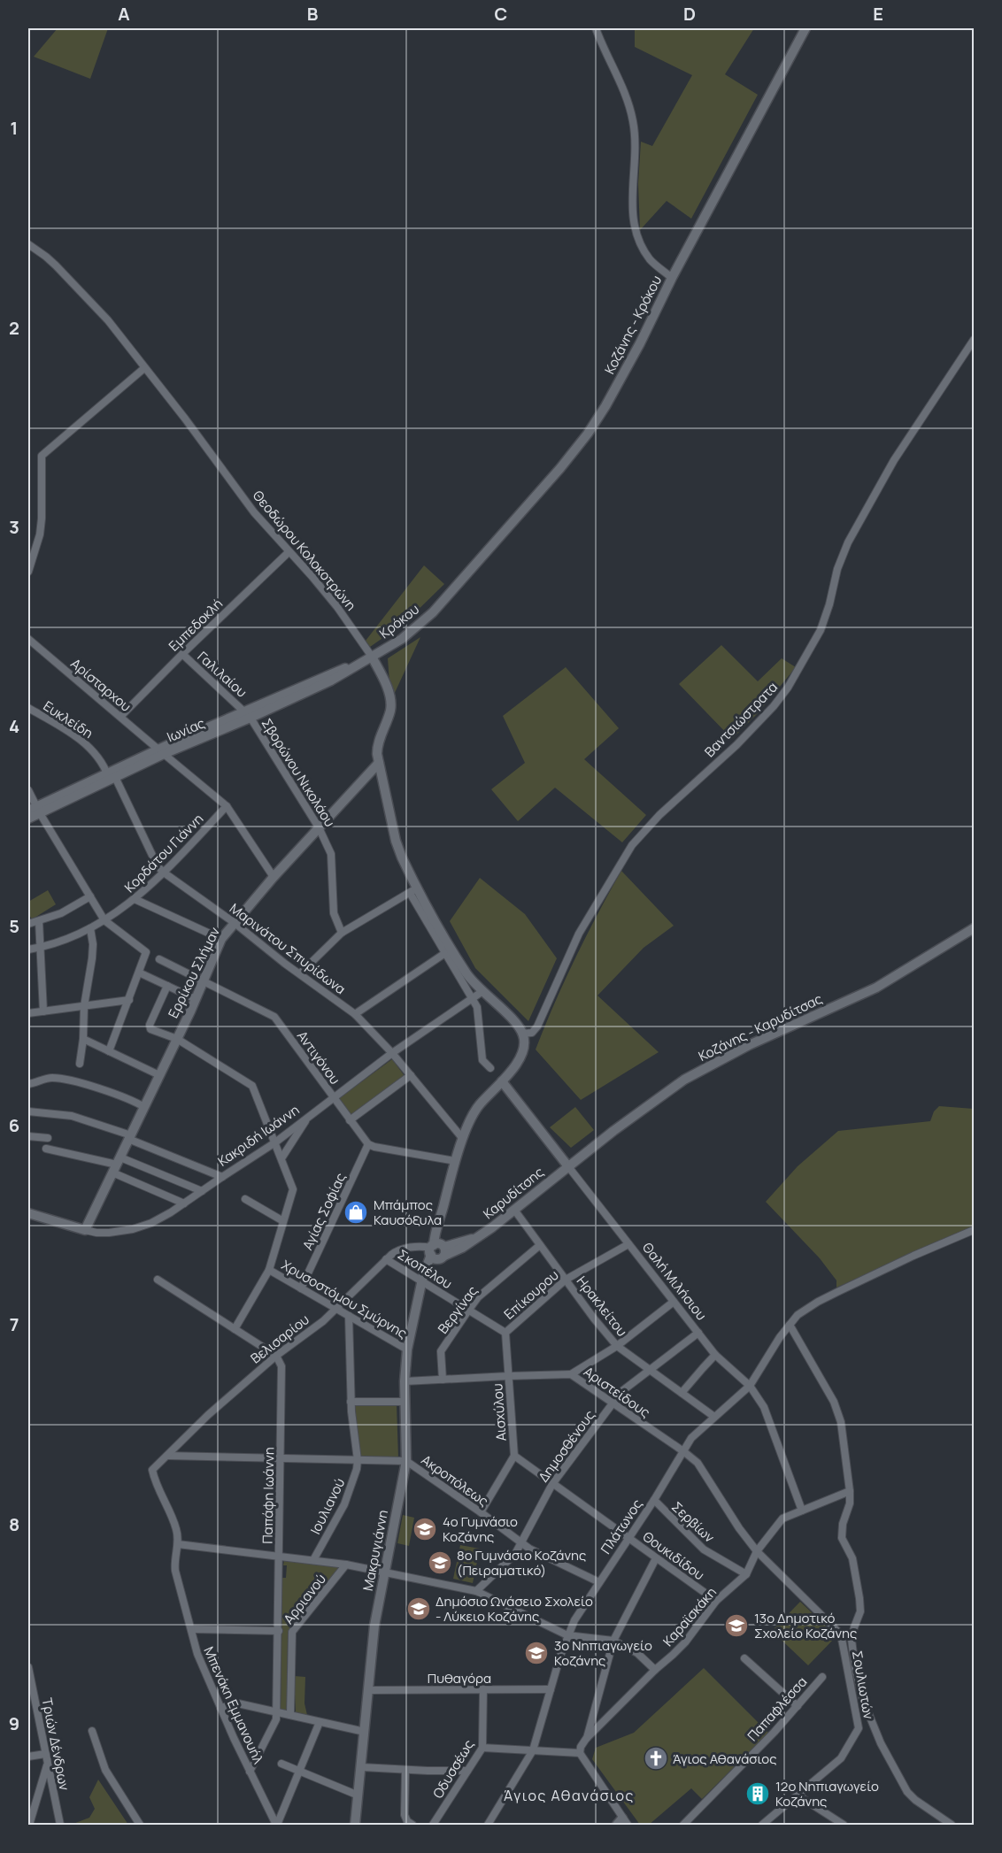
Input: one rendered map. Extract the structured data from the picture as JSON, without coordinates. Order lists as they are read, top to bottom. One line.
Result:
{"streets":{"street":["Κοζάνης - Κρόκου","Θεοδώρου Κολοκοτρώνη","Κρόκου","Εμπεδοκλή","Γαλιλαίου","Αρίσταρχου","Ευκλείδη","Βαντσιώστρατα","Ιωνίας","Σβορώνου Νικολάου","Κορδάτου Γιάννη","Μαρινάτου Σπυρίδωνα","Ερρίκου Σλήμαν","Κοζάνης - Καρυδίτσας","Αντιγόνου","Κακριδή Ιωάννη","Καρυδίτσης","Αγίας Σοφίας","Σκοπέλου","Θαλή Μιλήσιου","Επίκουρου","Χρυσοστόμου Σμύρνης","Ηρακλείτου","Βεργίνας","Βελισαρίου","Αριστείδους","Αισχύλου","Δημοσθένους","Ακροπόλεως","Παπάφη Ιωάννη","Ιουλιανού","Σερβίων","Πλάτωνος","Μακρυγιάννη","Θουκιδίδου","Αρριανού","Καραϊσκάκη","Πυθαγόρα","Σουλιωτών","Μπενάκη Εμμανουήλ","Παπαφλέσσα","Τριών Δένδρων","Οδυσσέως"]},"crossings":[["Κοζάνης - Κρόκου","Κρόκου"],["Θεοδώρου Κολοκοτρώνη","Κρόκου"],["Θεοδώρου Κολοκοτρώνη","Εμπεδοκλή"],["Θεοδώρου Κολοκοτρώνη","Βαντσιώστρατα"],["Θεοδώρου Κολοκοτρώνη","Ιωνίας"],["Θεοδώρου Κολοκοτρώνη","Ερρίκου Σλήμαν"],["Θεοδώρου Κολοκοτρώνη","Κακριδή Ιωάννη"],["Κρόκου","Ιωνίας"],["Εμπεδοκλή","Γαλιλαίου"],["Εμπεδοκλή","Αρίσταρχου"],["Γαλιλαίου","Ιωνίας"],["Γαλιλαίου","Σβορώνου Νικολάου"],["Αρίσταρχου","Ιωνίας"],["Αρίσταρχου","Κορδάτου Γιάννη"],["Αρίσταρχου","Ερρίκου Σλήμαν"],["Ευκλείδη","Ιωνίας"],["Ευκλείδη","Μαρινάτου Σπυρίδωνα"],["Ιωνίας","Σβορώνου Νικολάου"],["Ιωνίας","Μαρινάτου Σπυρίδωνα"],["Σβορώνου Νικολάου","Ερρίκου Σλήμαν"],["Κορδάτου Γιάννη","Μαρινάτου Σπυρίδωνα"],["Μαρινάτου Σπυρίδωνα","Ερρίκου Σλήμαν"],["Μαρινάτου Σπυρίδωνα","Κακριδή Ιωάννη"],["Μαρινάτου Σπυρίδωνα","Μακρυγιάννη"],["Ερρίκου Σλήμαν","Αντιγόνου"],["Ερρίκου Σλήμαν","Κακριδή Ιωάννη"],["Κοζάνης - Καρυδίτσας","Καρυδίτσης"],["Κοζάνης - Καρυδίτσας","Θαλή Μιλήσιου"],["Αντιγόνου","Κακριδή Ιωάννη"],["Αντιγόνου","Αγίας Σοφίας"],["Καρυδίτσης","Θαλή Μιλήσιου"],["Καρυδίτσης","Ηρακλείτου"],["Καρυδίτσης","Βελισαρίου"],["Καρυδίτσης","Μακρυγιάννη"],["Αγίας Σοφίας","Χρυσοστόμου Σμύρνης"],["Σκοπέλου","Επίκουρου"],["Σκοπέλου","Βεργίνας"],["Σκοπέλου","Βελισαρίου"],["Σκοπέλου","Αισχύλου"],["Σκοπέλου","Μακρυγιάννη"],["Θαλή Μιλήσιου","Επίκουρου"],["Θαλή Μιλήσιου","Δημοσθένους"],["Θαλή Μιλήσιου","Πλάτωνος"],["Θαλή Μιλήσιου","Μακρυγιάννη"],["Θαλή Μιλήσιου","Καραϊσκάκη"],["Επίκουρου","Ηρακλείτου"],["Επίκουρου","Αισχύλου"],["Χρυσοστόμου Σμύρνης","Βελισαρίου"],["Χρυσοστόμου Σμύρνης","Μακρυγιάννη"],["Ηρακλείτου","Βεργίνας"],["Ηρακλείτου","Δημοσθένους"],["Ηρακλείτου","Πλάτωνος"],["Βεργίνας","Αριστείδους"],["Βελισαρίου","Παπάφη Ιωάννη"],["Βελισαρίου","Μακρυγιάννη"],["Βελισαρίου","Μπενάκη Εμμανουήλ"],["Αριστείδους","Αισχύλου"],["Αριστείδους","Δημοσθένους"],["Αριστείδους","Πλάτωνος"],["Αριστείδους","Μακρυγιάννη"],["Αριστείδους","Καραϊσκάκη"],["Αριστείδους","Σουλιωτών"],["Αισχύλου","Ακροπόλεως"],["Αισχύλου","Θουκιδίδου"],["Δημοσθένους","Ακροπόλεως"],["Δημοσθένους","Θουκιδίδου"],["Ακροπόλεως","Πλάτωνος"],["Ακροπόλεως","Μακρυγιάννη"],["Παπάφη Ιωάννη","Μπενάκη Εμμανουήλ"],["Σερβίων","Πλάτωνος"],["Σερβίων","Καραϊσκάκη"],["Πλάτωνος","Θουκιδίδου"],["Πλάτωνος","Πυθαγόρα"],["Μακρυγιάννη","Πυθαγόρα"],["Θουκιδίδου","Καραϊσκάκη"],["Καραϊσκάκη","Σουλιωτών"],["Πυθαγόρα","Οδυσσέως"]],"districts":["Άγιος Αθανάσιος"],"places":{"shop":["Μπάμπος Καυσόξυλα"],"school or university":["4ο Γυμνάσιο Κοζάνης","8ο Γυμνάσιο Κοζάνης (Πειραματικό)","Δημόσιο Ωνάσειο Σχολείο - Λύκειο Κοζάνης","13ο Δημοτικό Σχολείο Κοζάνης","3ο Νηπιαγωγείο Κοζάνης"],"church":["Άγιος Αθανάσιος"],"building":["12ο Νηπιαγωγείο Κοζάνης"]},"grid":{"columns":["A","B","C","D","E"],"rows":["1","2","3","4","5","6","7","8","9"]}}
